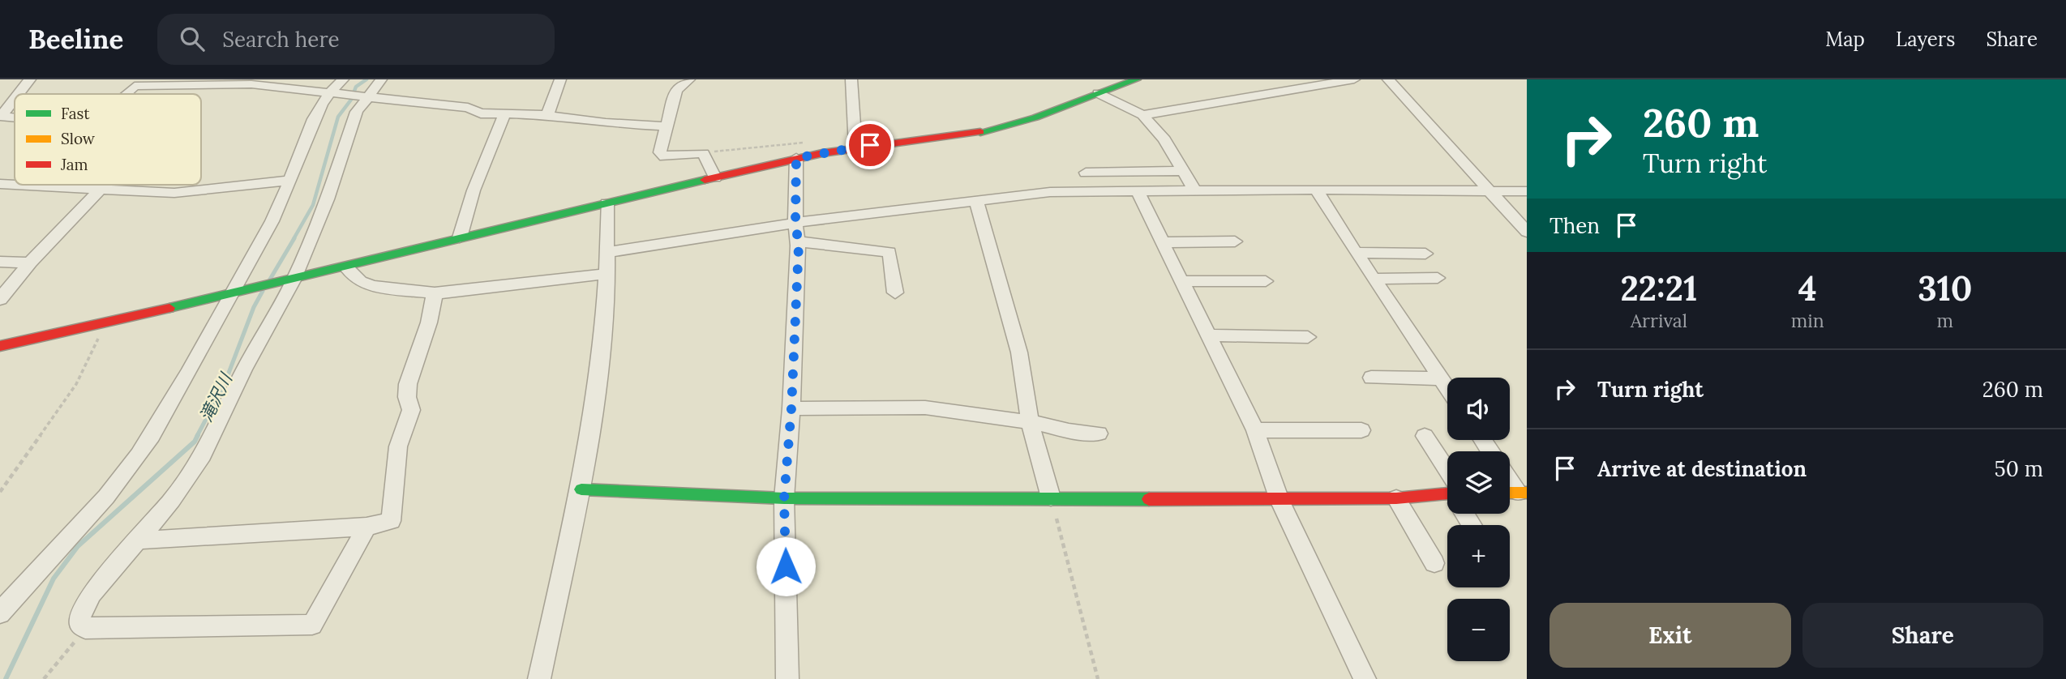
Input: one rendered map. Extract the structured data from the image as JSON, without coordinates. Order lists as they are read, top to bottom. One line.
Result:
{"water":["滝沢川"],"legend":["Fast","Slow","Jam"],"page":{"header":"Beeline","search":"Search here","nav":["Map","Layers","Share"],"turn":["260 m","Turn right"],"then":"Then","eta":["22:21","Arrival","4","min","310","m"],"list":[{"name":"Turn right","value":"260 m"},{"name":"Arrive at destination","value":"50 m"}],"map_buttons":["+","−"],"buttons":["Exit","Share"]}}
